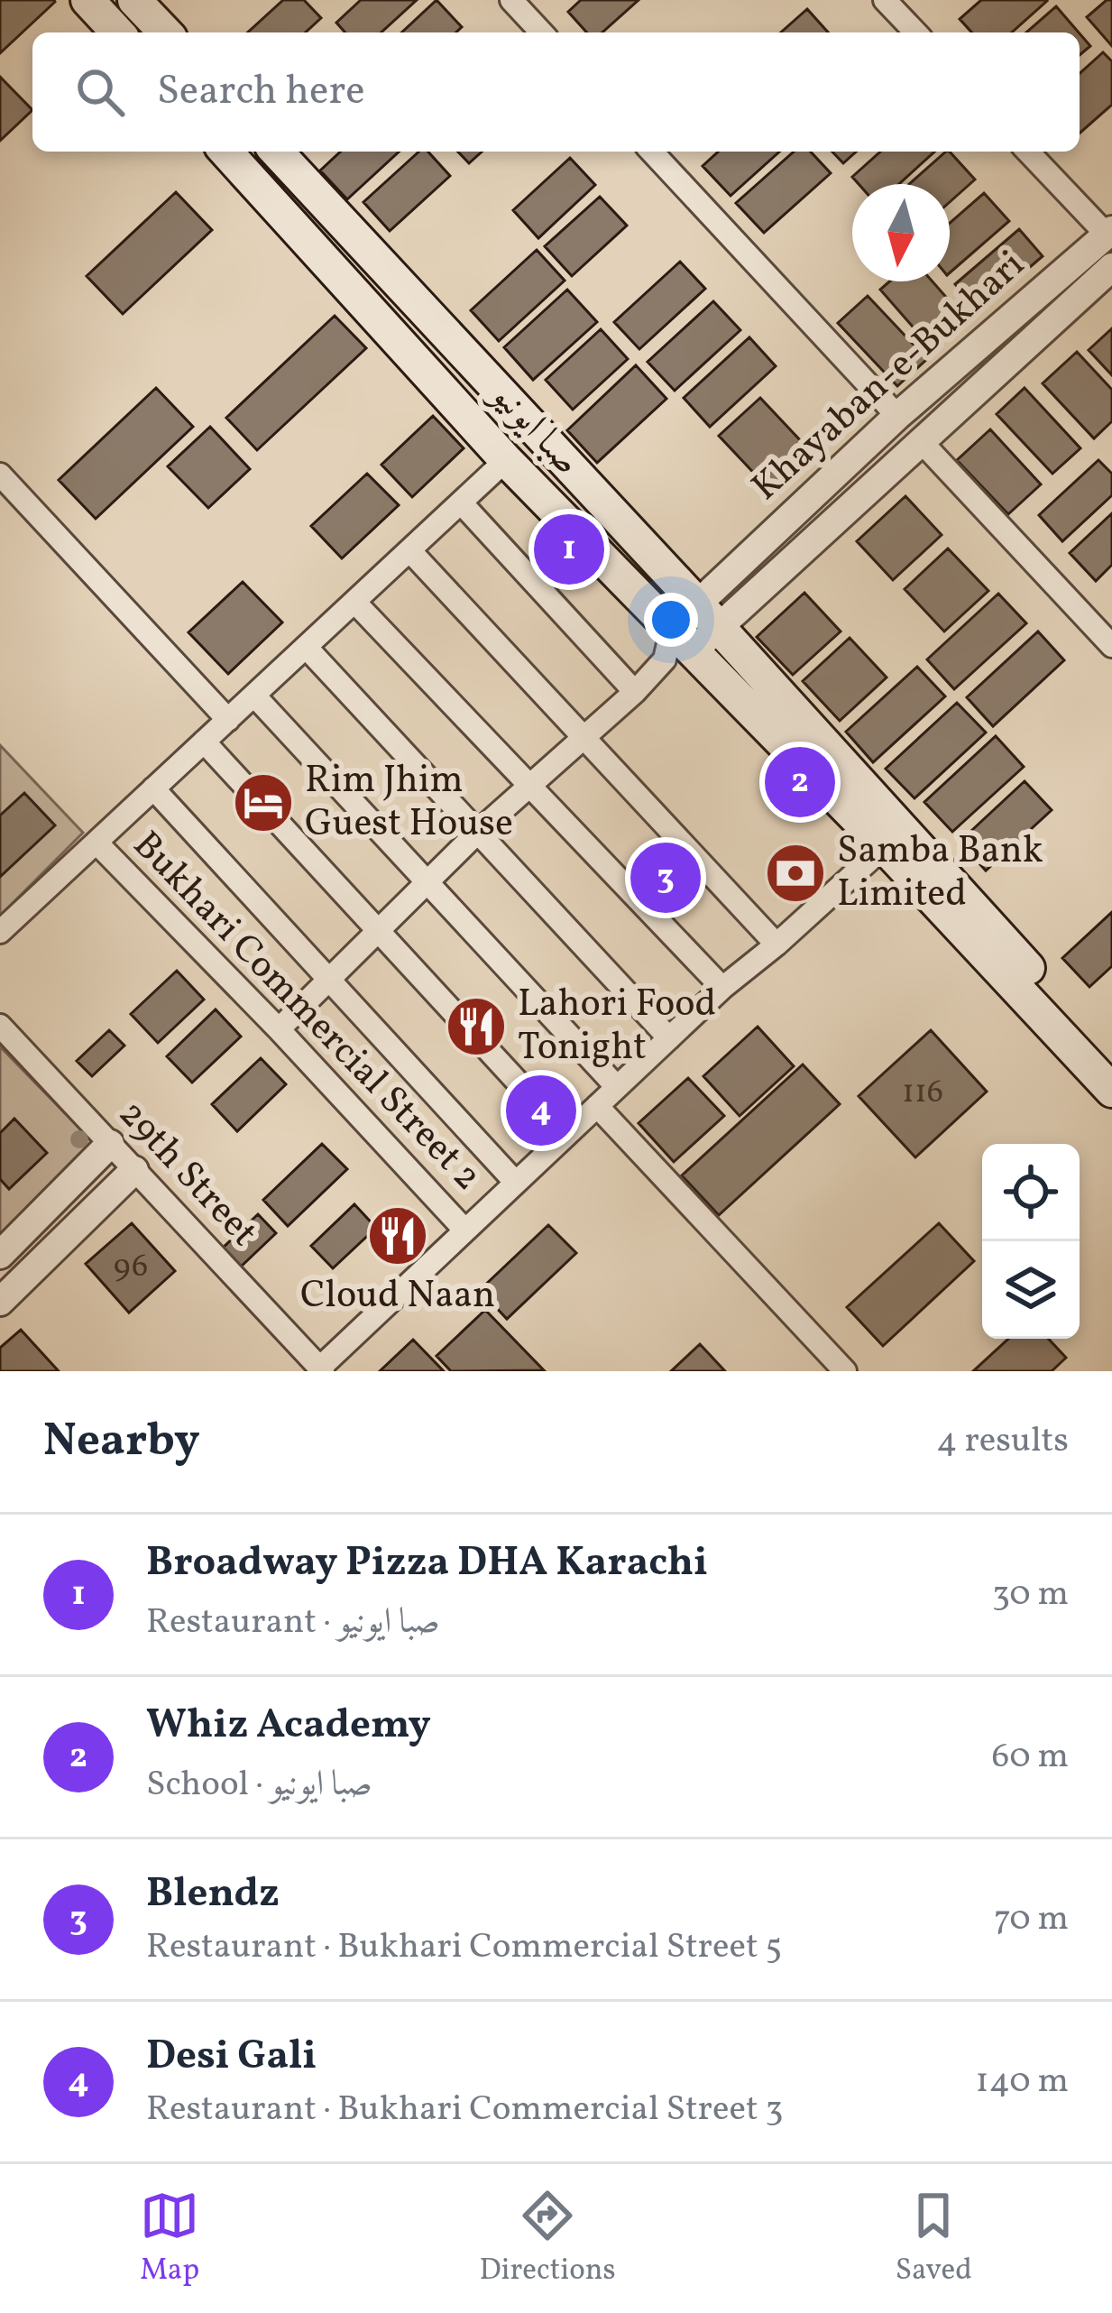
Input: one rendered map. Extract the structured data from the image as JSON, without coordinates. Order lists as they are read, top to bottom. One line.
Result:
{"streets":{"main road":["صبا ایونیو"],"street":["Khayaban-e-Bukhari","Bukhari Commercial Street 2","29th Street"]},"crossings":[["Khayaban-e-Bukhari","صبا ایونیو"],["Khayaban-e-Bukhari","Bukhari Commercial Street 2"]],"places":{"hotel":["Rim Jhim Guest House"],"bank":["Samba Bank Limited"],"restaurant":["Lahori Food Tonight","Cloud Naan"]},"house_numbers":["116","96"],"north":"bottom","page":{"search":"Search here","pins":["1","2","3","4"],"heading":["Nearby","4 results"],"list":[{"mark":"1","name":"Broadway Pizza DHA Karachi","note":"Restaurant · صبا ایونیو","value":"30 m"},{"mark":"2","name":"Whiz Academy","note":"School · صبا ایونیو","value":"60 m"},{"mark":"3","name":"Blendz","note":"Restaurant · Bukhari Commercial Street 5","value":"70 m"},{"mark":"4","name":"Desi Gali","note":"Restaurant · Bukhari Commercial Street 3","value":"140 m"}],"nav":["Map","Directions","Saved"]}}
